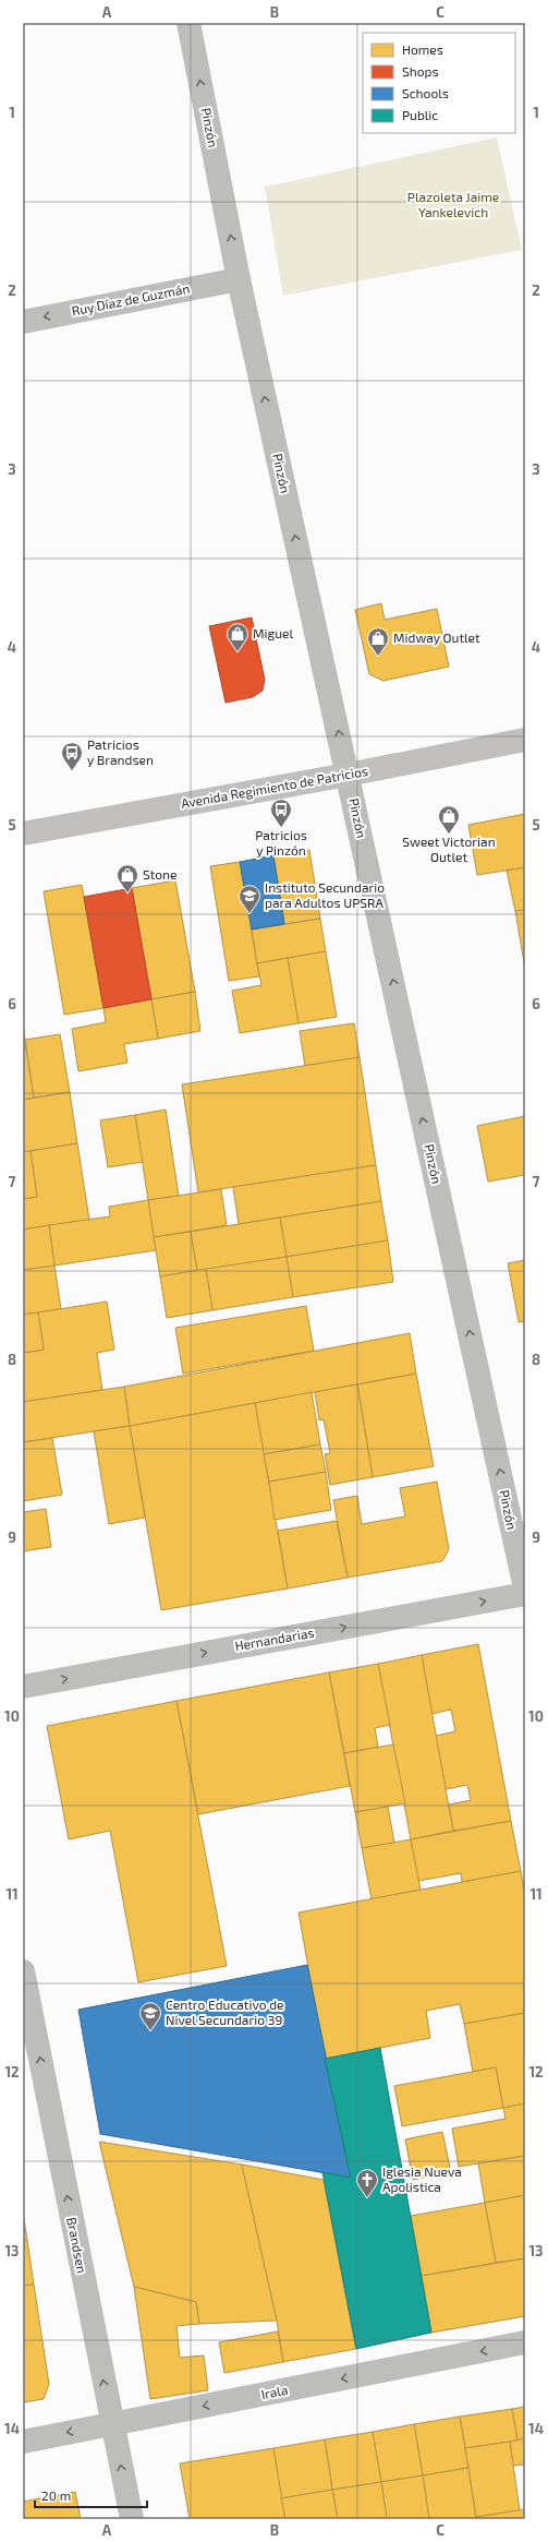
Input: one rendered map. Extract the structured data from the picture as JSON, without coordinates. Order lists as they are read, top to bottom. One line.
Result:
{"streets":{"main road":["Avenida Regimiento de Patricios"],"street":["Pinzón","Ruy Díaz de Guzmán","Hernandarias","Brandsen","Irala"]},"crossings":[["Pinzón","Ruy Díaz de Guzmán"],["Pinzón","Avenida Regimiento de Patricios"],["Brandsen","Irala"]],"one_way":["Pinzón","Ruy Díaz de Guzmán","Hernandarias","Brandsen","Irala"],"parks":["Plazoleta Jaime Yankelevich"],"places":{"shop":["Miguel","Midway Outlet","Sweet Victorian Outlet","Stone"],"bus stop":["Patricios y Brandsen","Patricios y Pinzón"],"school or university":["Instituto Secundario para Adultos UPSRA","Centro Educativo de Nivel Secundario 39"],"church":["Iglesia Nueva Apolistica"]},"legend":["Homes","Shops","Schools","Public"],"scale_bar":"20 m","grid":{"columns":["A","B","C"],"rows":["1","2","3","4","5","6","7","8","9","10","11","12","13","14"]}}
